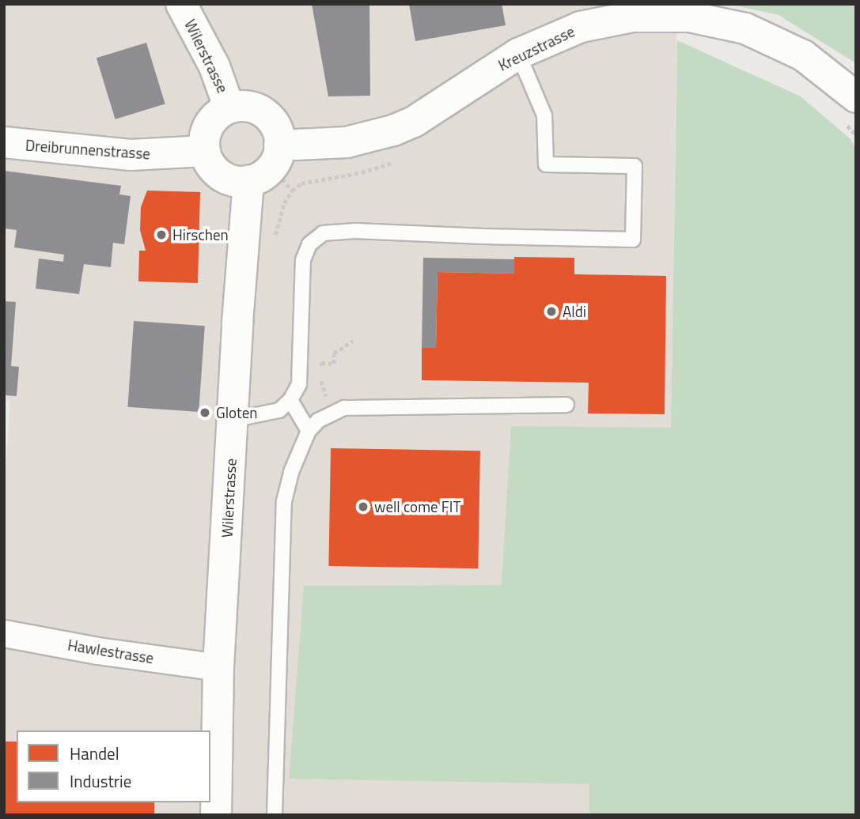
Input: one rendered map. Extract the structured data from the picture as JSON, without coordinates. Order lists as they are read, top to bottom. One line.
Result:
{"streets":{"main road":["Kreuzstrasse","Wilerstrasse","Dreibrunnenstrasse"],"street":["Hawlestrasse"]},"crossings":[["Kreuzstrasse","Wilerstrasse"],["Kreuzstrasse","Dreibrunnenstrasse"],["Wilerstrasse","Dreibrunnenstrasse"],["Wilerstrasse","Hawlestrasse"]],"places":["Hirschen","Aldi","Gloten","well come FIT"],"legend":["Handel","Industrie"]}
